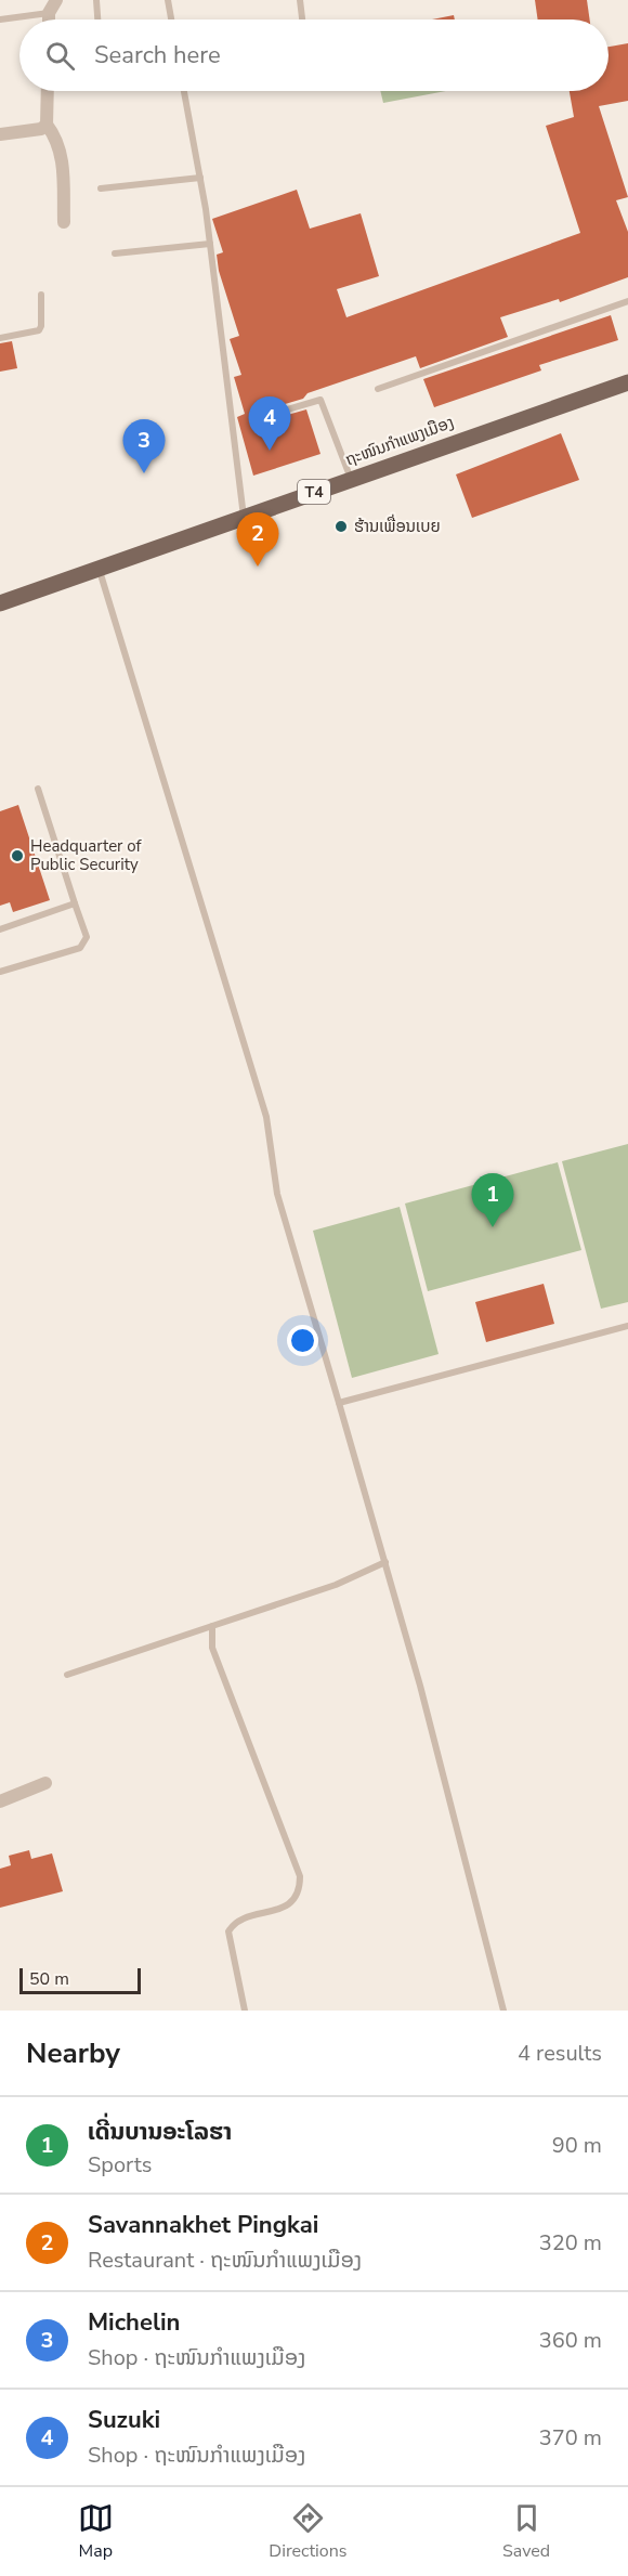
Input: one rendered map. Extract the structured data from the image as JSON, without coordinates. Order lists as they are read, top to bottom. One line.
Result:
{"streets":{"main road":["ຖະໜົນກຳແພງເມືອງ","T4"]},"places":["ຮ້ານເພື່ອນເບຍ","Headquarter of Public Security"],"scale_bar":"50 m","page":{"search":"Search here","pins":["4","3","2","1"],"scale":"50 m","heading":["Nearby","4 results"],"list":[{"mark":"1","name":"ເດີ່ນບານອະໂລຮາ","note":"Sports","value":"90 m"},{"mark":"2","name":"Savannakhet Pingkai","note":"Restaurant · ຖະໜົນກຳແພງເມືອງ","value":"320 m"},{"mark":"3","name":"Michelin","note":"Shop · ຖະໜົນກຳແພງເມືອງ","value":"360 m"},{"mark":"4","name":"Suzuki","note":"Shop · ຖະໜົນກຳແພງເມືອງ","value":"370 m"}],"nav":["Map","Directions","Saved"]}}
